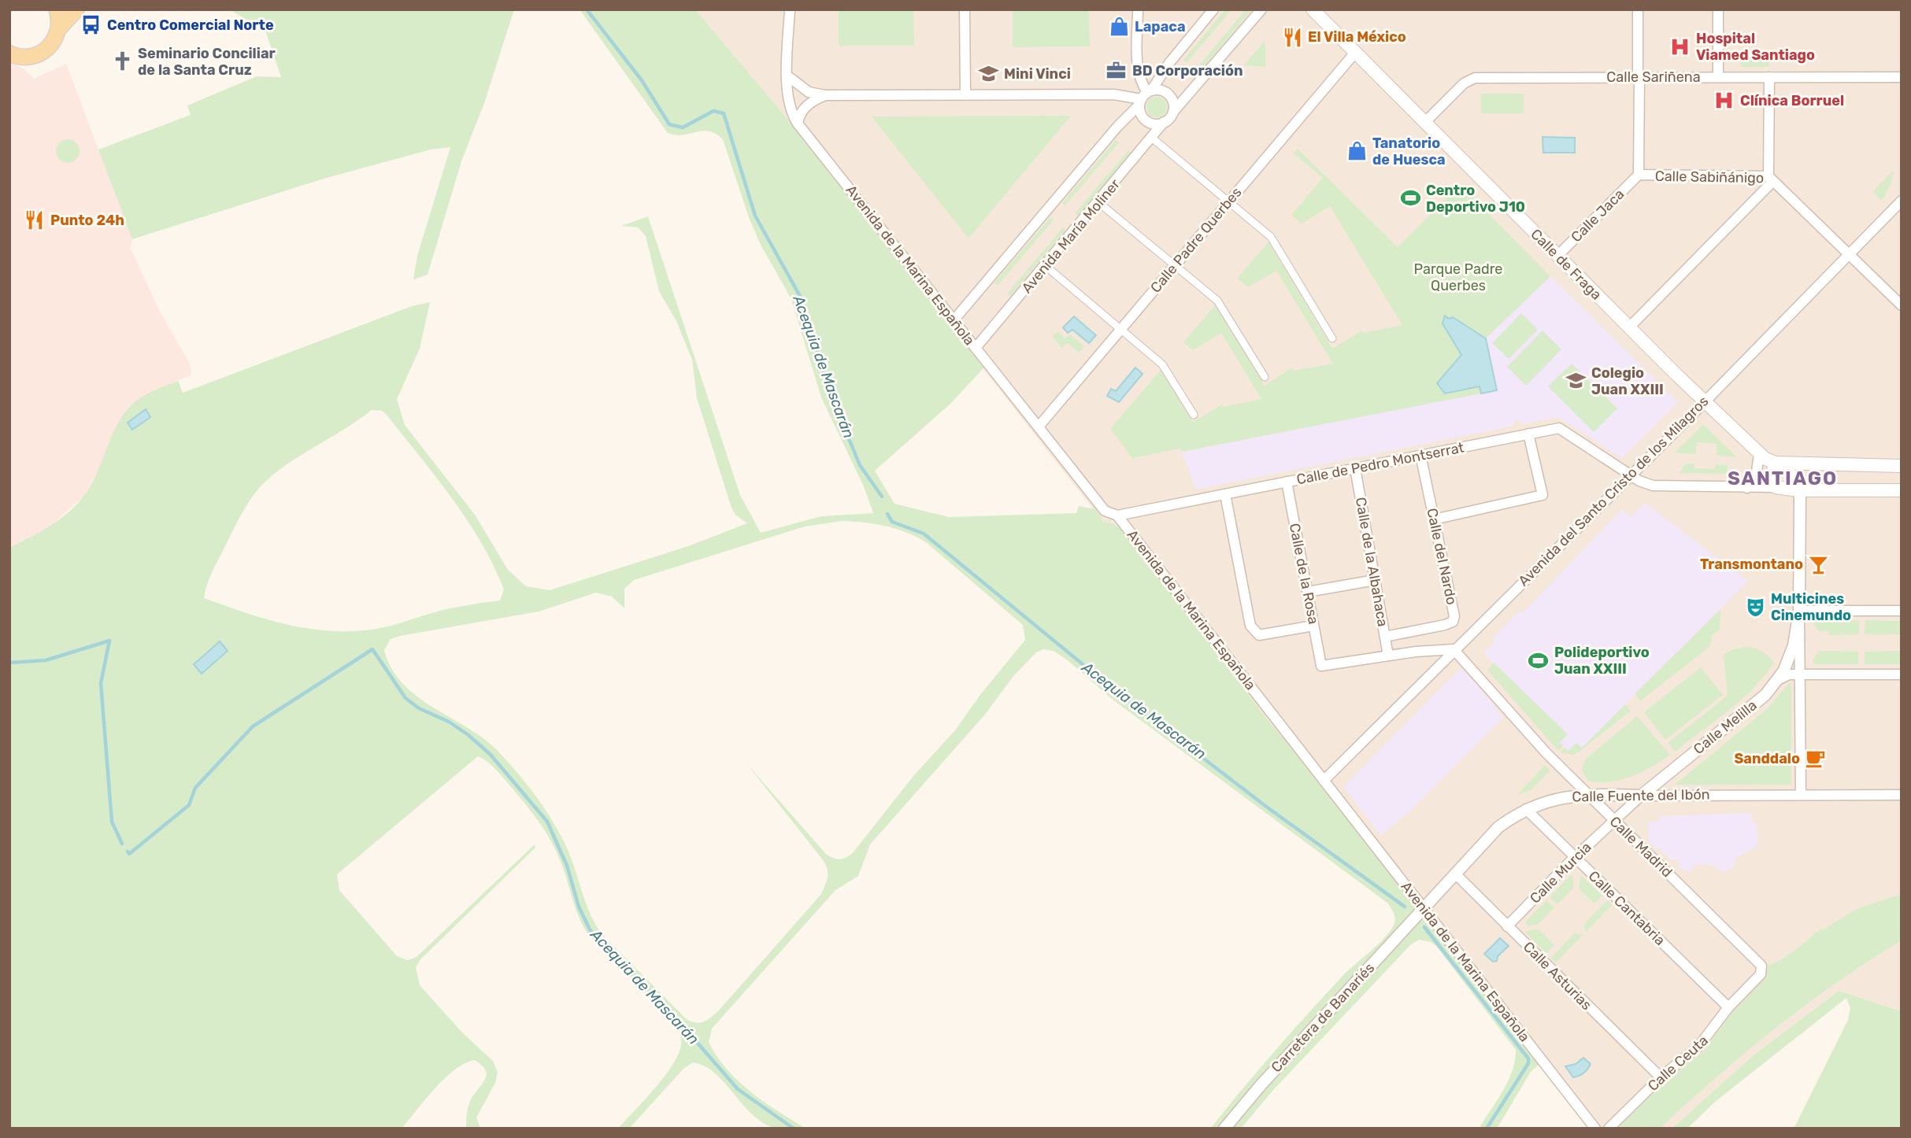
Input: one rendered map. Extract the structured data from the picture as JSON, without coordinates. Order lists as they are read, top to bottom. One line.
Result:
{"streets":{"main road":["Calle de Fraga"],"street":["Calle Sariñena","Calle Sabiñánigo","Calle Jaca","Avenida María Moliner","Calle Padre Querbes","Avenida de la Marina Española","Calle de Pedro Montserrat","Avenida del Santo Cristo de los Milagros","Calle del Nardo","Calle de la Albahaca","Calle de la Rosa","Calle Melilla","Calle Fuente del Ibón","Calle Madrid","Calle Murcia","Calle Cantabria","Calle Asturias","Carretera de Banariés","Calle Ceuta"]},"crossings":[["Calle Sariñena","Calle de Fraga"],["Calle Sabiñánigo","Calle Jaca"],["Calle Sabiñánigo","Avenida del Santo Cristo de los Milagros"],["Calle Jaca","Calle de Fraga"],["Avenida María Moliner","Avenida de la Marina Española"],["Calle Padre Querbes","Calle de Fraga"],["Calle Padre Querbes","Avenida de la Marina Española"],["Calle de Fraga","Avenida del Santo Cristo de los Milagros"],["Avenida de la Marina Española","Calle de Pedro Montserrat"],["Avenida de la Marina Española","Avenida del Santo Cristo de los Milagros"],["Avenida de la Marina Española","Calle Fuente del Ibón"],["Avenida de la Marina Española","Carretera de Banariés"],["Calle de Pedro Montserrat","Avenida del Santo Cristo de los Milagros"],["Calle de Pedro Montserrat","Calle del Nardo"],["Calle de Pedro Montserrat","Calle de la Albahaca"],["Calle de Pedro Montserrat","Calle de la Rosa"],["Avenida del Santo Cristo de los Milagros","Calle Madrid"],["Calle del Nardo","Calle de la Albahaca"],["Calle de la Albahaca","Calle de la Rosa"],["Calle Melilla","Calle Fuente del Ibón"],["Calle Melilla","Calle Madrid"],["Calle Melilla","Calle Murcia"],["Calle Fuente del Ibón","Calle Madrid"],["Calle Fuente del Ibón","Calle Cantabria"],["Calle Fuente del Ibón","Calle Asturias"],["Calle Fuente del Ibón","Carretera de Banariés"],["Calle Madrid","Calle Murcia"],["Calle Madrid","Calle Ceuta"],["Calle Murcia","Calle Cantabria"],["Calle Murcia","Calle Asturias"],["Calle Cantabria","Calle Ceuta"],["Calle Asturias","Calle Ceuta"]],"districts":["SANTIAGO"],"water":["Acequia de Mascarán"],"parks":["Parque Padre Querbes"],"places":{"bus stop":["Centro Comercial Norte"],"shop":["Lapaca","Tanatorio de Huesca"],"restaurant":["El Villa México","Punto 24h"],"hospital":["Hospital Viamed Santiago","Clínica Borruel"],"church":["Seminario Conciliar de la Santa Cruz"],"office":["BD Corporación"],"school or university":["Mini Vinci","Colegio Juan XXIII"],"sports":["Centro Deportivo J10","Polideportivo Juan XXIII"],"bar":["Transmontano"],"theatre":["Multicines Cinemundo"],"cafe":["Sanddalo"]}}
